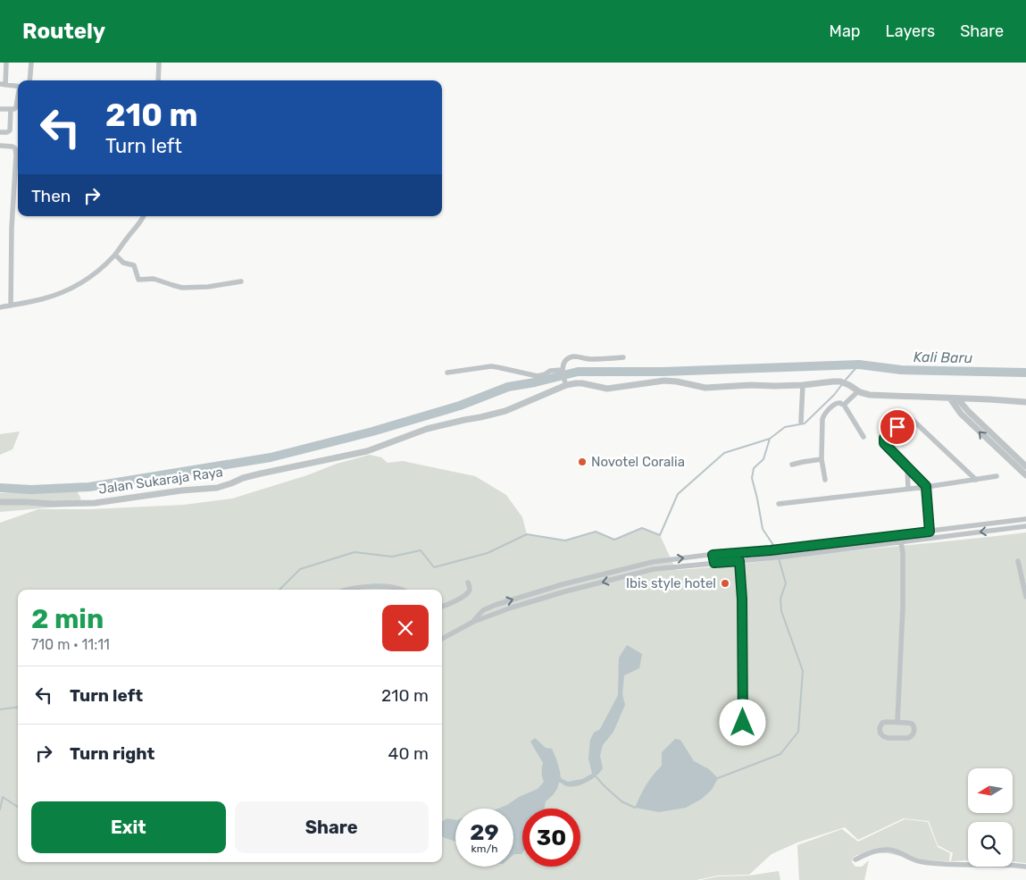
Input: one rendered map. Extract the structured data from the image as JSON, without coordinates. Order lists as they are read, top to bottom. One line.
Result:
{"streets":{"street":["Jalan Sukaraja Raya"]},"water":["Kali Baru"],"places":["Novotel Coralia","Ibis style hotel"],"north":"left","page":{"header":"Routely","nav":["Map","Layers","Share"],"turn":["210 m","Turn left"],"then":"Then","heading":["2 min","710 m · 11:11"],"list":[{"name":"Turn left","value":"210 m"},{"name":"Turn right","value":"40 m"}],"buttons":["Exit","Share"],"speed":"29 km/h","limit":"30"}}
